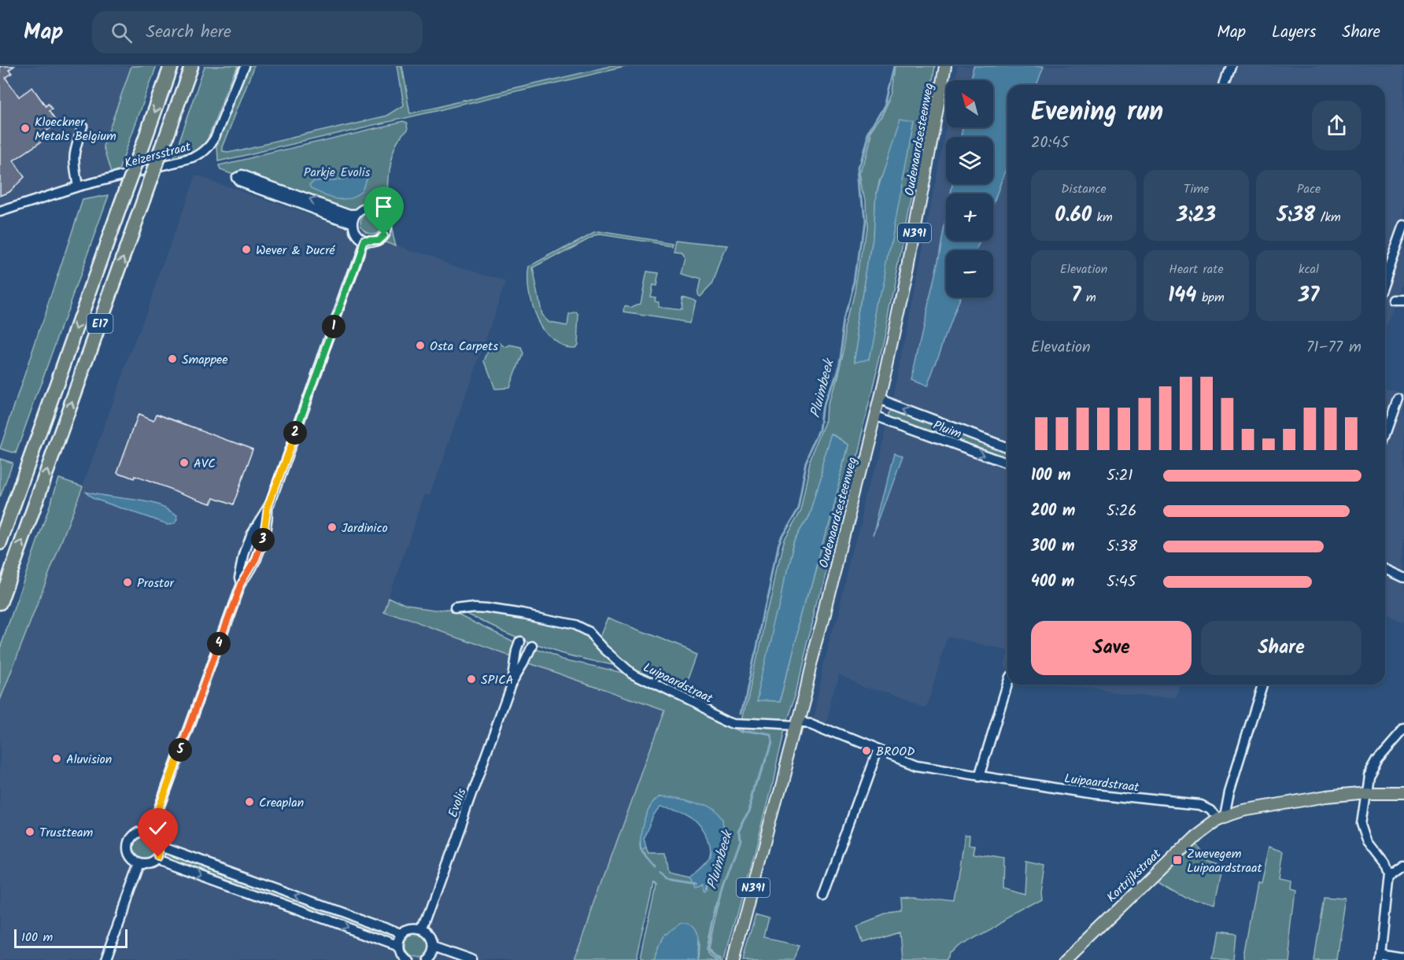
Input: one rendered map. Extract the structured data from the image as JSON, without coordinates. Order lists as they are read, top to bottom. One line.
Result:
{"streets":{"highway":["E17"],"main road":["Oudenaardsesteenweg","N391","Kortrijkstraat"],"street":["Keizersstraat","Pluim","Luipaardstraat","Evolis"]},"crossings":[["Oudenaardsesteenweg","Pluim"],["Oudenaardsesteenweg","Luipaardstraat"],["Luipaardstraat","Kortrijkstraat"]],"water":["Pluimbeek"],"parks":["Parkje Evolis"],"places":{"other":["Kloeckner Metals Belgium","Wever & Ducré","Osta Carpets","Smappee","AVC","Jardinico","Prostor","SPICA","BROOD","Aluvision","Creaplan","Trustteam"],"transit":["Zwevegem Luipaardstraat"]},"scale_bar":"100 m","north":"top left","page":{"header":"Map","search":"Search here","nav":["Map","Layers","Share"],"map_buttons":["+","−"],"heading":["Evening run","20:45"],"stats":[["Distance","0.60 km"],["Time","3:23"],["Pace","5:38 /km"],["Elevation","7 m"],["Heart rate","144 bpm"],["kcal","37"]],"pins":["1","2","3","4","5"],"chart":["Elevation","71–77 m"],"list":[{"name":"100 m","note":"5:21"},{"name":"200 m","note":"5:26"},{"name":"300 m","note":"5:38"},{"name":"400 m","note":"5:45"}],"buttons":["Save","Share"],"scale":"100 m"}}
